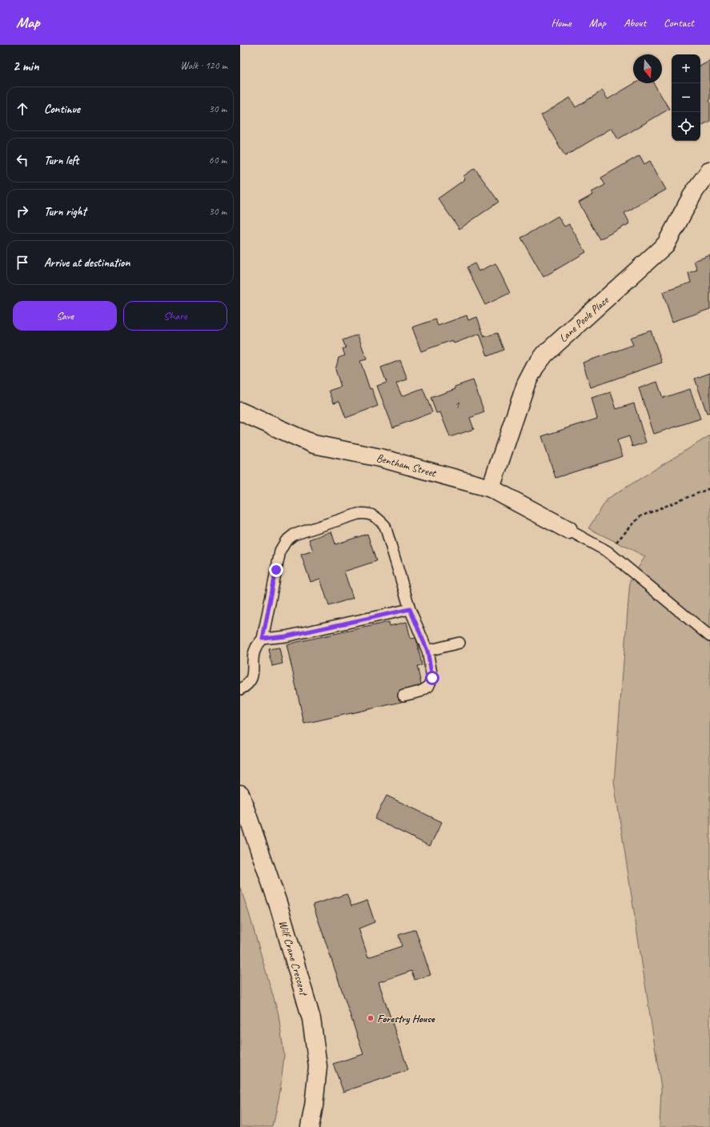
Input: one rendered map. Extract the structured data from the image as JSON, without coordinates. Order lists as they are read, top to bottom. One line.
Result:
{"streets":{"street":["Lane Poole Place","Bentham Street","Wilf Crane Crescent"]},"crossings":[["Lane Poole Place","Bentham Street"]],"places":["Forestry House"],"house_numbers":["1"],"north":"bottom","page":{"header":"Map","nav":["Home","Map","About","Contact"],"heading":["2 min","Walk · 120 m"],"map_buttons":["+","−"],"list":[["Continue","30 m"],["Turn left","60 m"],["Turn right","30 m"],"Arrive at destination"],"buttons":["Save","Share"]}}
